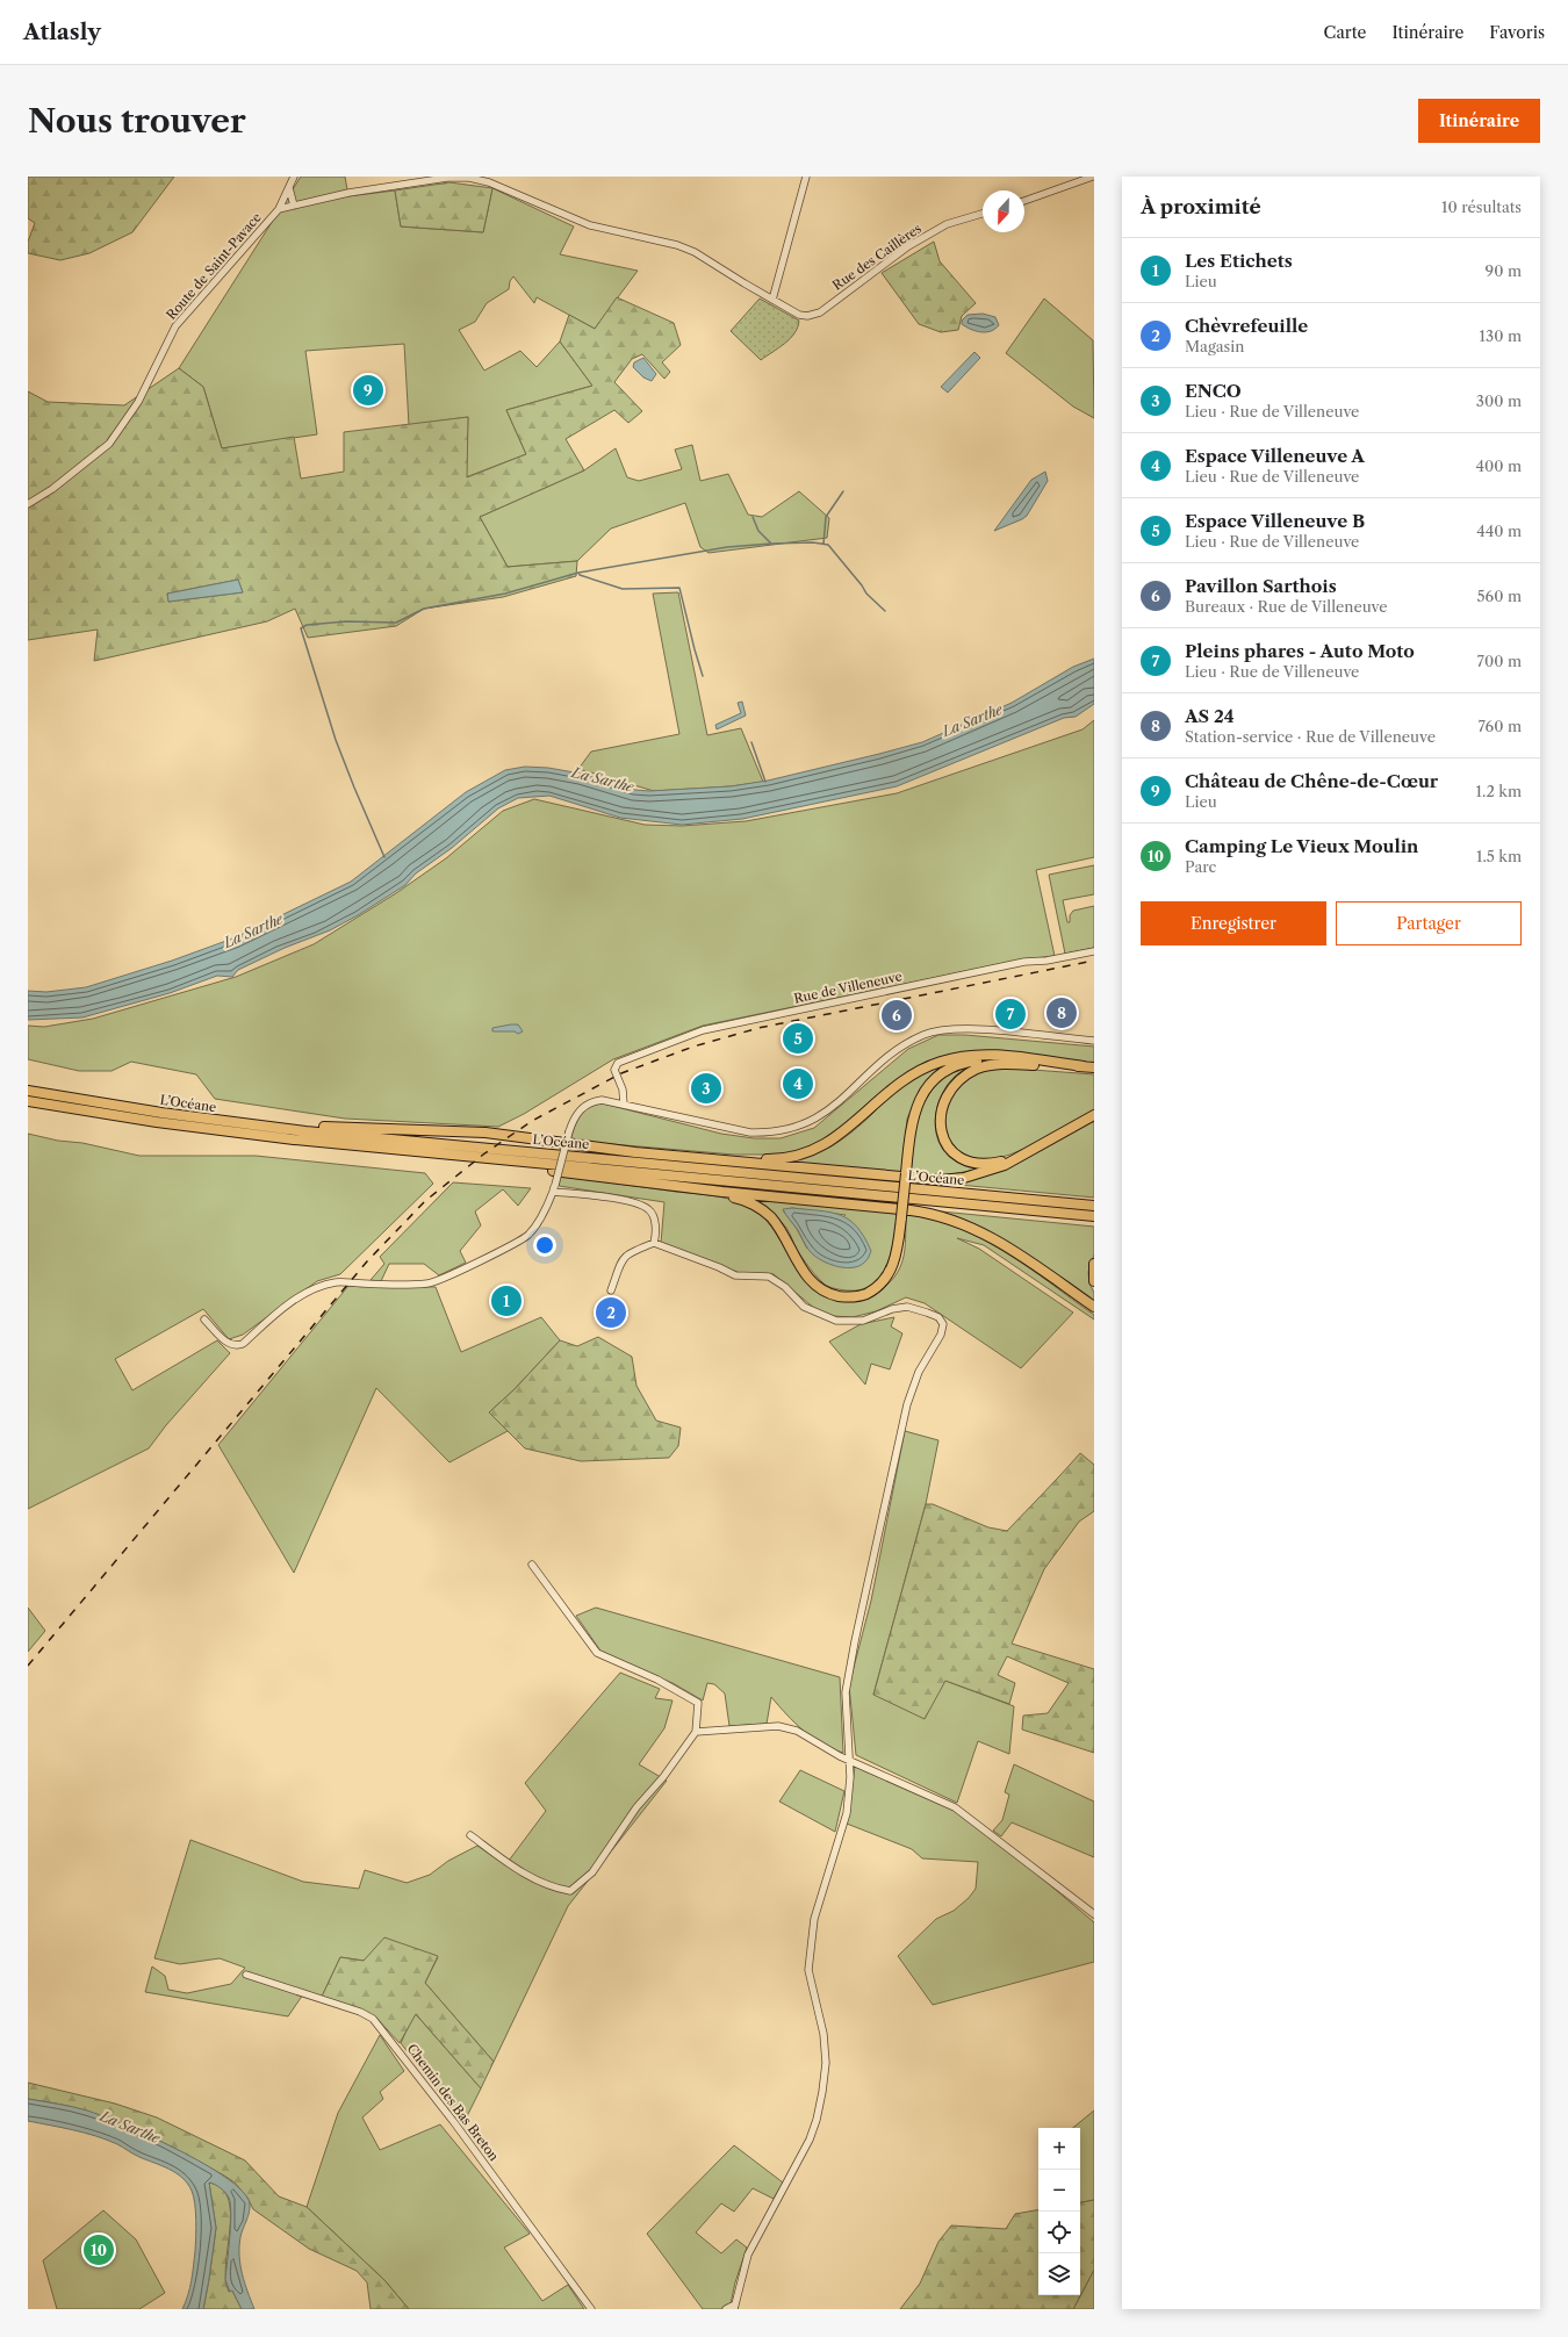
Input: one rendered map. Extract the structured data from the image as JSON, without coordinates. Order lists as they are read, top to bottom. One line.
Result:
{"streets":{"highway":["L’Océane"],"street":["Rue des Caillères","Route de Saint-Pavace","Rue de Villeneuve","Chemin des Bas Breton"]},"water":["La Sarthe"],"north":"bottom","page":{"header":"Atlasly","nav":["Carte","Itinéraire","Favoris"],"buttons":["Itinéraire",["Enregistrer","Partager"]],"title":"Nous trouver","heading":["À proximité","10 résultats"],"list":[{"mark":"1","name":"Les Etichets","note":"Lieu","value":"90 m"},{"mark":"2","name":"Chèvrefeuille","note":"Magasin","value":"130 m"},{"mark":"3","name":"ENCO","note":"Lieu · Rue de Villeneuve","value":"300 m"},{"mark":"4","name":"Espace Villeneuve A","note":"Lieu · Rue de Villeneuve","value":"400 m"},{"mark":"5","name":"Espace Villeneuve B","note":"Lieu · Rue de Villeneuve","value":"440 m"},{"mark":"6","name":"Pavillon Sarthois","note":"Bureaux · Rue de Villeneuve","value":"560 m"},{"mark":"7","name":"Pleins phares - Auto Moto","note":"Lieu · Rue de Villeneuve","value":"700 m"},{"mark":"8","name":"AS 24","note":"Station-service · Rue de Villeneuve","value":"760 m"},{"mark":"9","name":"Château de Chêne-de-Cœur","note":"Lieu","value":"1.2 km"},{"mark":"10","name":"Camping Le Vieux Moulin","note":"Parc","value":"1.5 km"}],"pins":["9","8","7","6","5","4","3","1","2","10"],"map_buttons":["+","−"]}}
